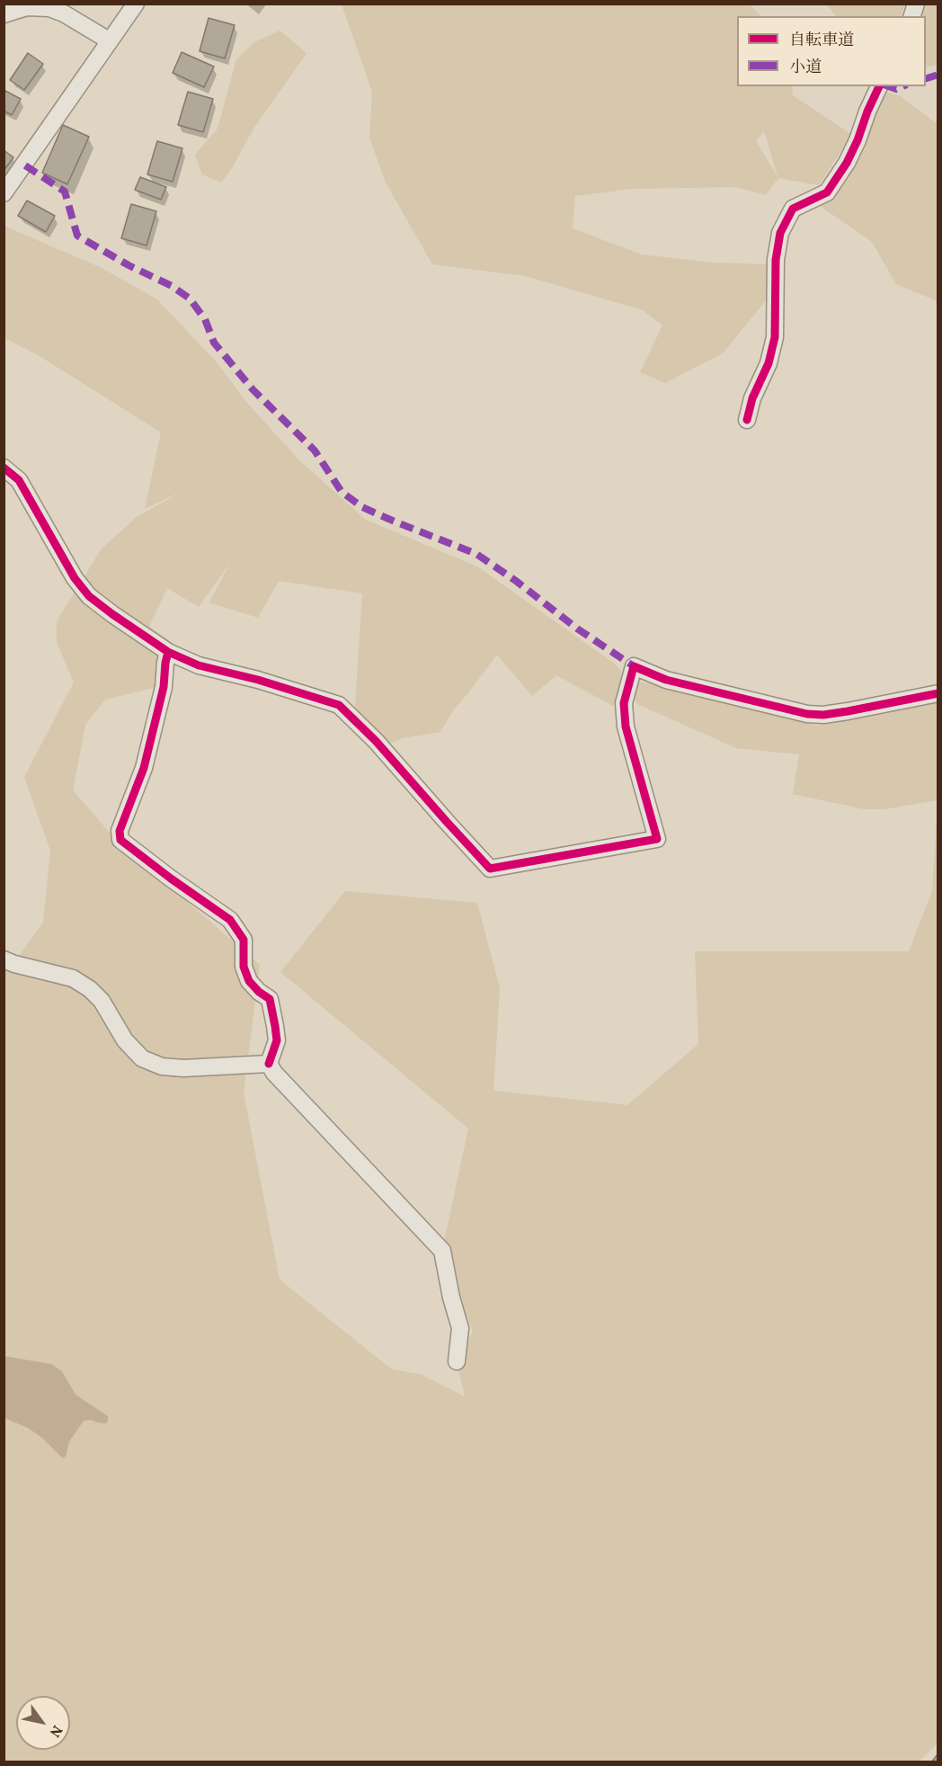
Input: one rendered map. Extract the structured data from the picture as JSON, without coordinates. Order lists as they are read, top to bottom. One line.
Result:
{"legend":["自転車道","小道"],"north":"bottom right"}
